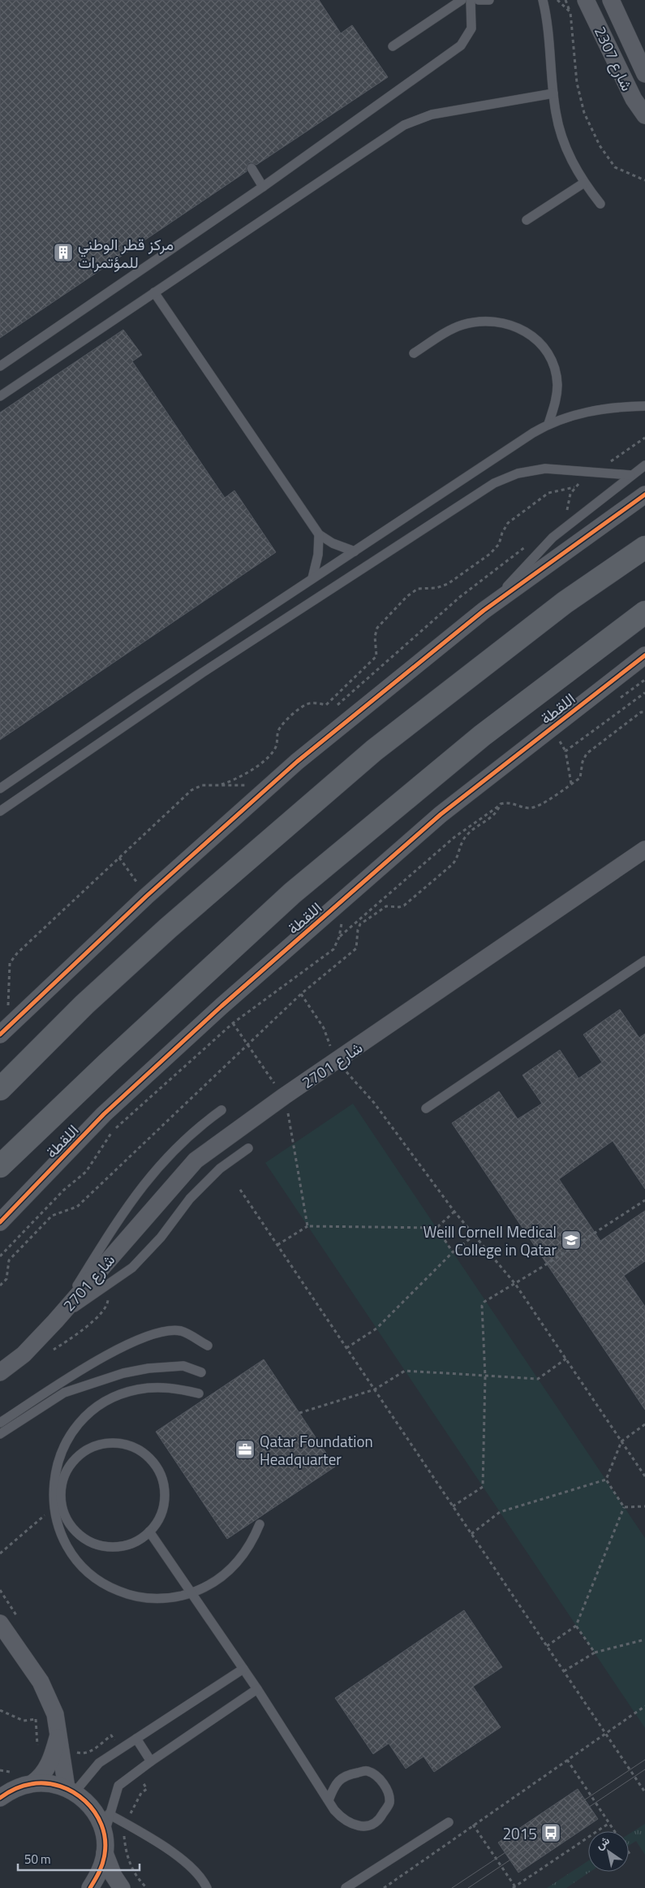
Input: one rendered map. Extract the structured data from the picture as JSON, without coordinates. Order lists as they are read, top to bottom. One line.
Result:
{"streets":{"main road":["اللقطة"],"street":["شارع 2307","شارع 2701"]},"places":{"building":["مركز قطر الوطني للمؤتمرات"],"school or university":["Weill Cornell Medical College in Qatar"],"office":["Qatar Foundation Headquarter"],"bus stop":["2015"]},"scale_bar":"50 m","north":"top left"}
